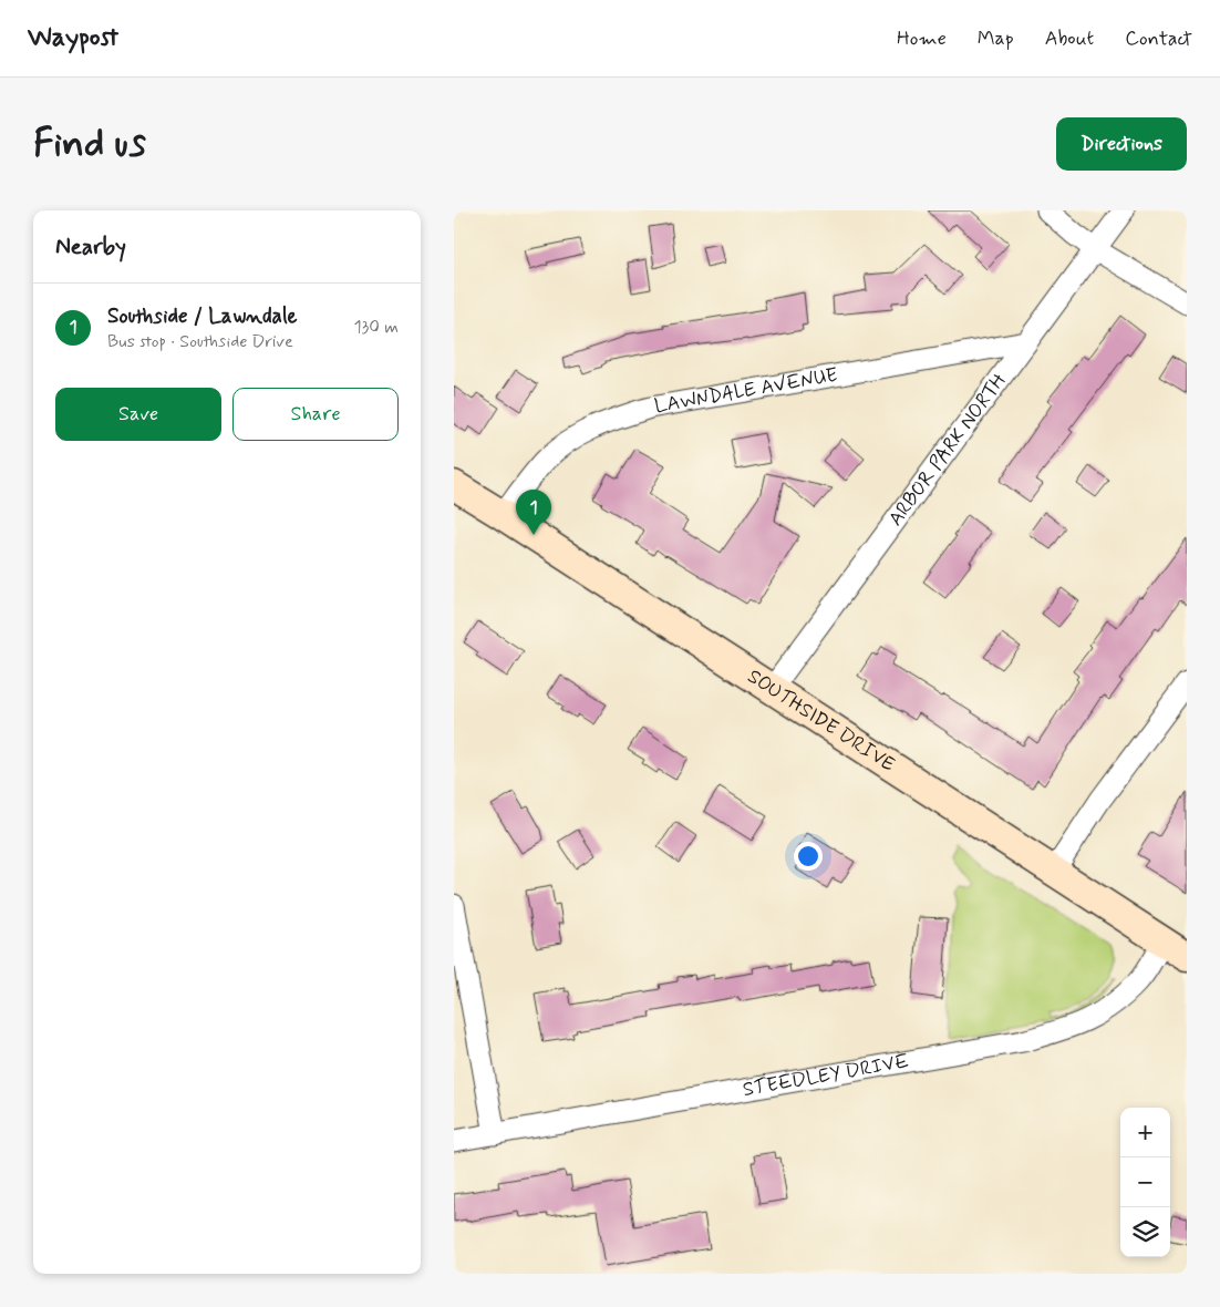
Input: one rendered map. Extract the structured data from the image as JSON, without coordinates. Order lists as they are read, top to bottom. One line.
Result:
{"streets":{"main road":["SOUTHSIDE DRIVE"],"street":["LAWNDALE AVENUE","ARBOR PARK NORTH","STEEDLEY DRIVE"]},"crossings":[["LAWNDALE AVENUE","ARBOR PARK NORTH"],["LAWNDALE AVENUE","SOUTHSIDE DRIVE"],["ARBOR PARK NORTH","SOUTHSIDE DRIVE"],["SOUTHSIDE DRIVE","STEEDLEY DRIVE"]],"page":{"header":"Waypost","nav":["Home","Map","About","Contact"],"buttons":["Directions",["Save","Share"]],"title":"Find us","heading":"Nearby","list":[{"mark":"1","name":"Southside / Lawndale","note":"Bus stop · Southside Drive","value":"130 m"}],"pins":"1","map_buttons":["+","−"]}}
